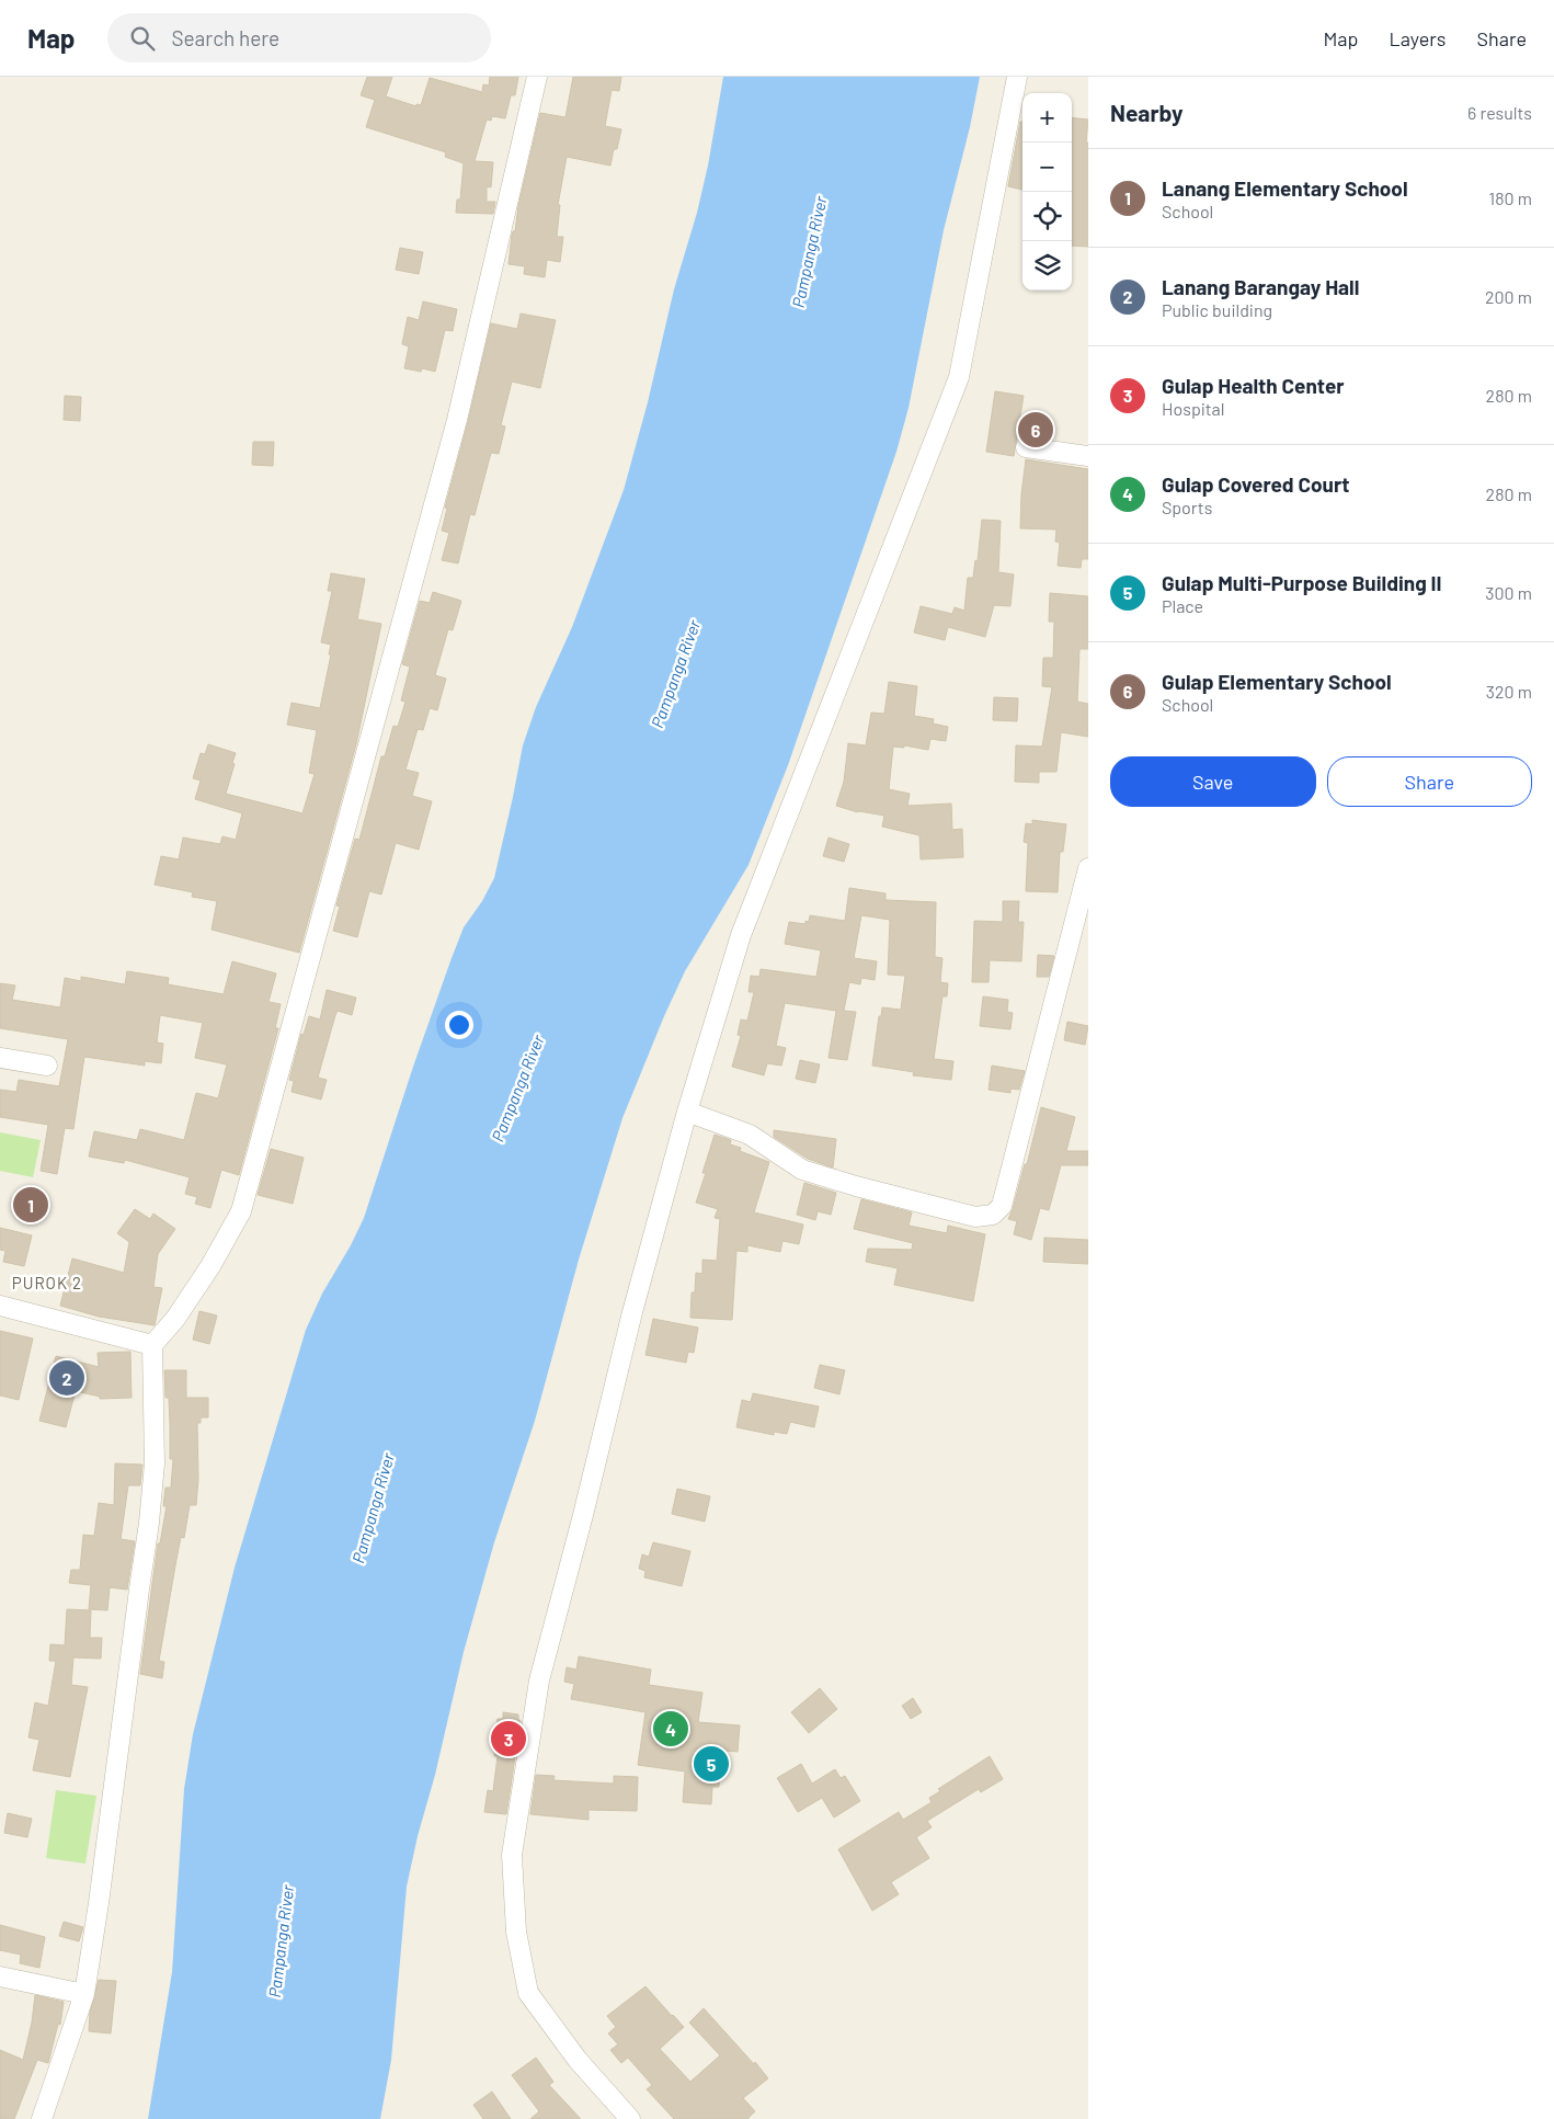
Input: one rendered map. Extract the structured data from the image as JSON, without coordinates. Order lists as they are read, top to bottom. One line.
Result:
{"districts":["PUROK 2"],"water":["Pampanga River"],"page":{"header":"Map","search":"Search here","nav":["Map","Layers","Share"],"heading":["Nearby","6 results"],"map_buttons":["+","−"],"list":[{"mark":"1","name":"Lanang Elementary School","note":"School","value":"180 m"},{"mark":"2","name":"Lanang Barangay Hall","note":"Public building","value":"200 m"},{"mark":"3","name":"Gulap Health Center","note":"Hospital","value":"280 m"},{"mark":"4","name":"Gulap Covered Court","note":"Sports","value":"280 m"},{"mark":"5","name":"Gulap Multi-Purpose Building II","note":"Place","value":"300 m"},{"mark":"6","name":"Gulap Elementary School","note":"School","value":"320 m"}],"pins":["6","1","2","4","3","5"],"buttons":["Save","Share"]}}
